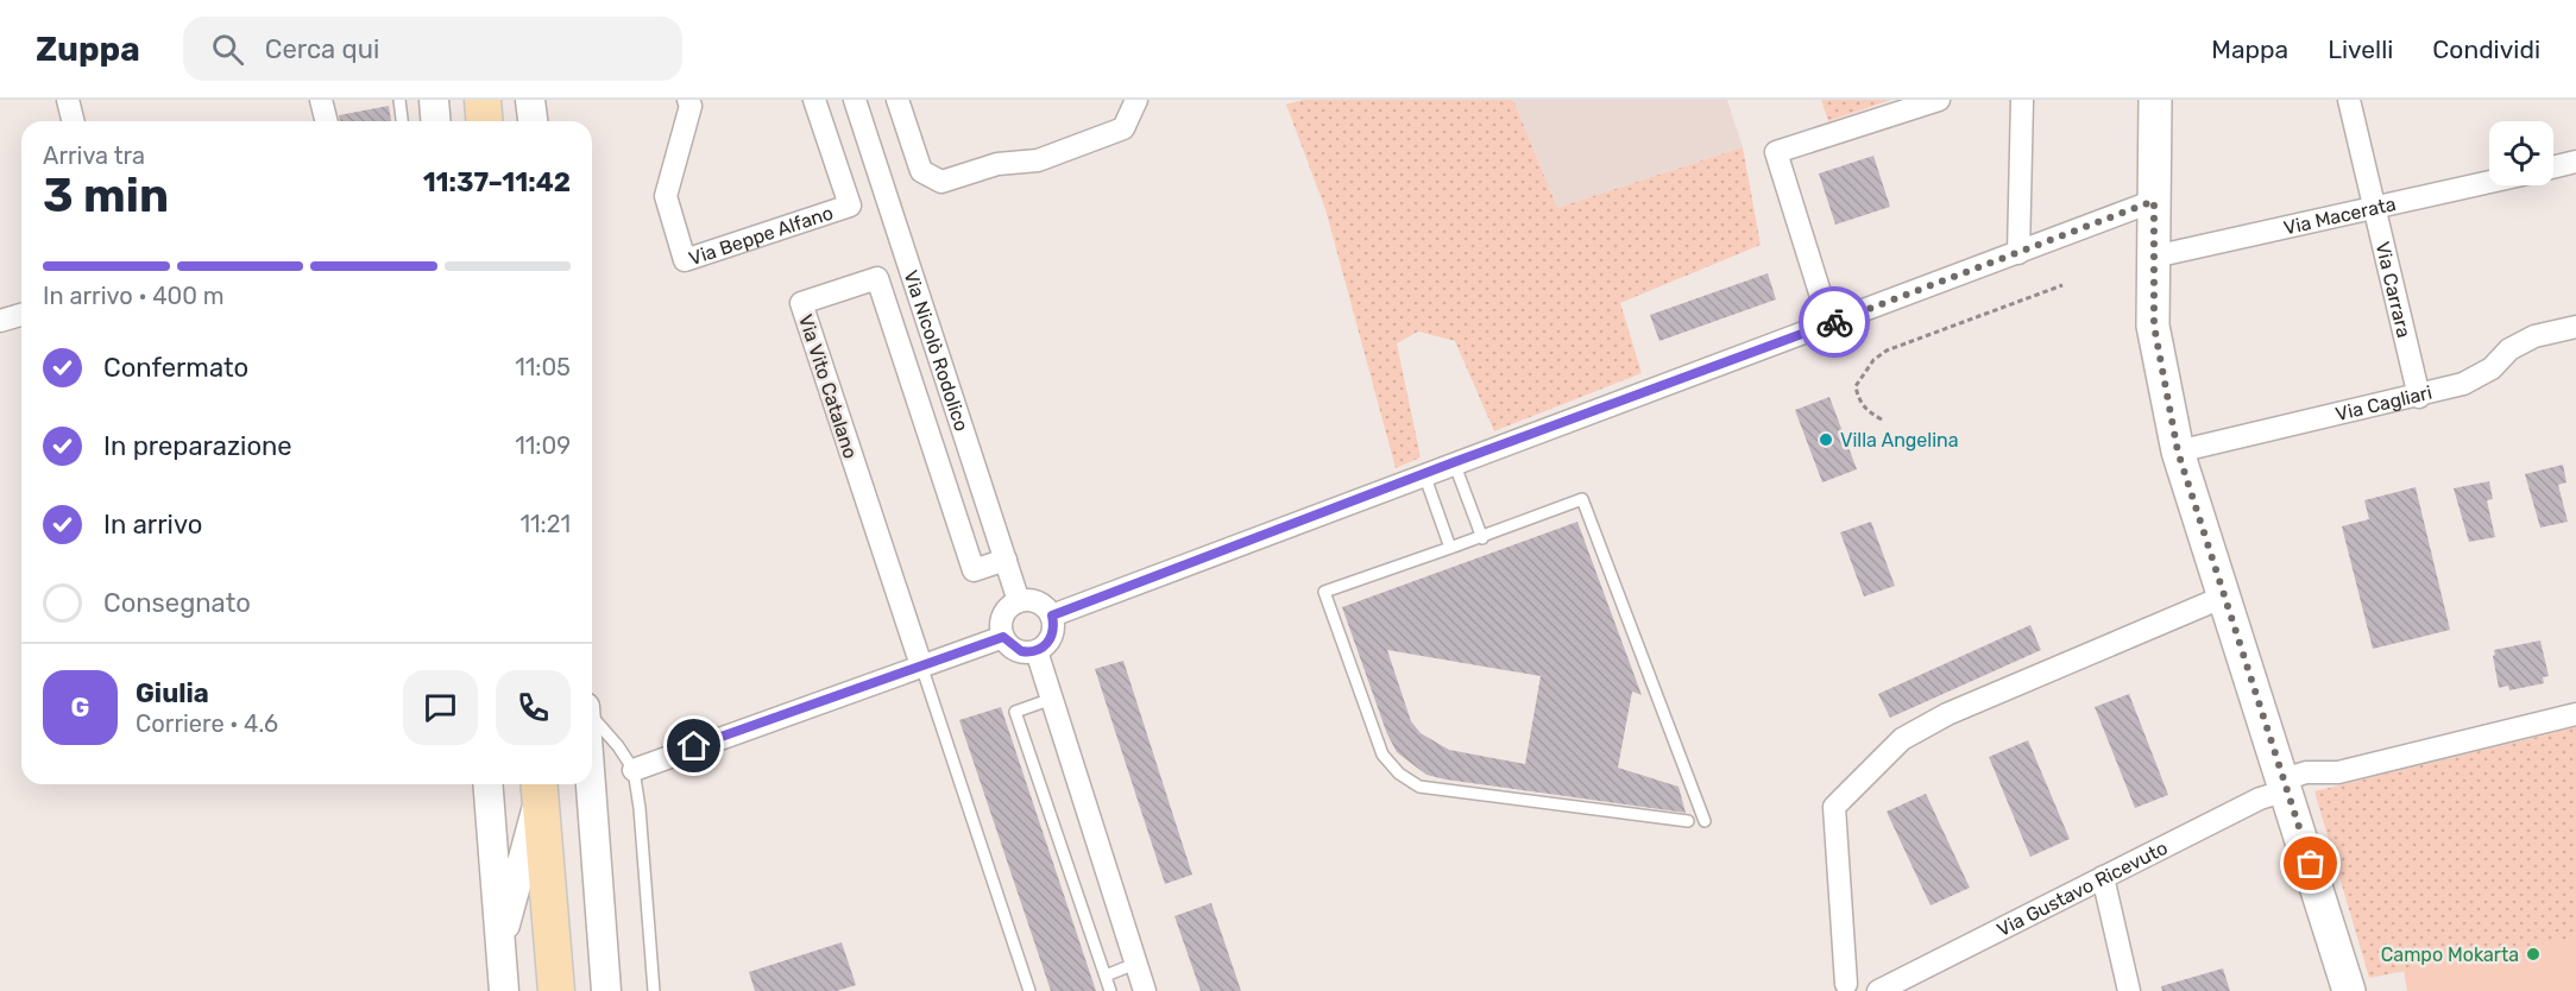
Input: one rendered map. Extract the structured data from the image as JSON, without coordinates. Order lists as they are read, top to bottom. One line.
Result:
{"streets":{"street":["Via Macerata","Via Beppe Alfano","Via Carrara","Via Nicolò Rodolico","Via Vito Catalano","Via Cagliari","Via Gustavo Ricevuto"]},"crossings":[["Via Macerata","Via Carrara"],["Via Carrara","Via Cagliari"],["Via Nicolò Rodolico","Via Vito Catalano"]],"places":["Villa Angelina","Campo Mokarta"],"page":{"header":"Zuppa","search":"Cerca qui","nav":["Mappa","Livelli","Condividi"],"heading":["3 min","Arriva tra","11:37–11:42"],"panel":["Giulia","Corriere · 4.6"],"bar":"In arrivo · 400 m","list":[["Confermato","11:05"],["In preparazione","11:09"],["In arrivo","11:21"],"Consegnato"],"round":"G"}}
